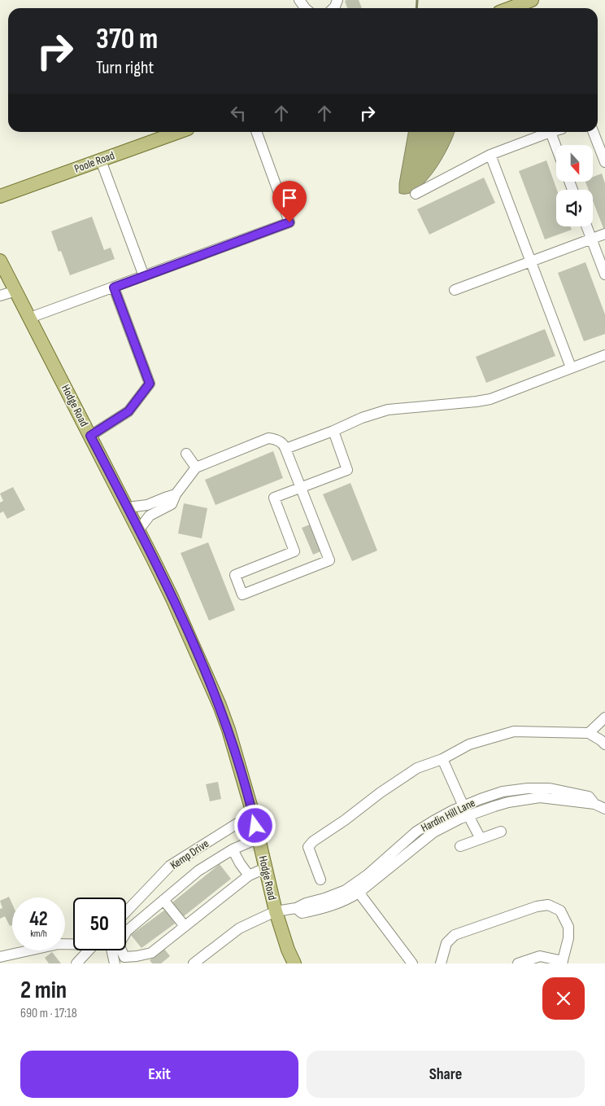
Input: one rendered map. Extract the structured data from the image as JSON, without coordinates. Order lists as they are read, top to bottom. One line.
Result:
{"streets":{"main road":["Poole Road","Hodge Road"],"street":["Hardin Hill Lane","Kemp Drive"]},"crossings":[["Hodge Road","Hardin Hill Lane"],["Hodge Road","Kemp Drive"]],"north":"bottom","page":{"turn":["370 m","Turn right"],"speed":"42 km/h","limit":"50","heading":["2 min","690 m · 17:18"],"buttons":["Exit","Share"]}}
